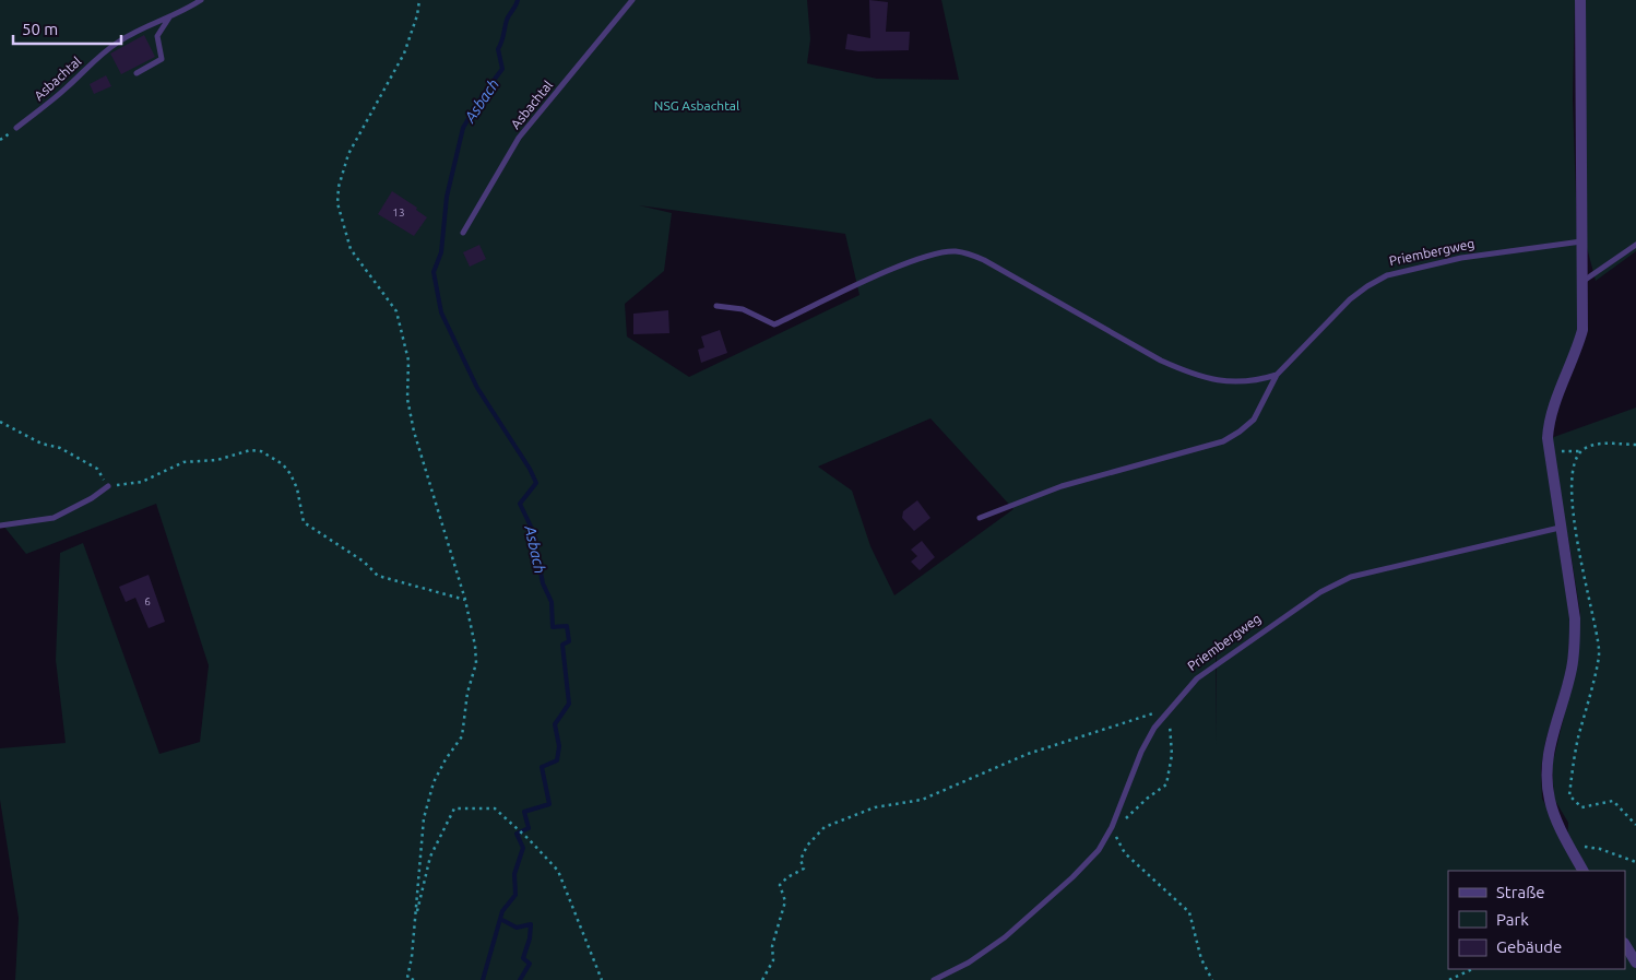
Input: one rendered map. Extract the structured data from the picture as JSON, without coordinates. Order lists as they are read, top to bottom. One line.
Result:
{"streets":{"lane":["Asbachtal","Priembergweg"]},"water":["Asbach"],"parks":["NSG Asbachtal"],"house_numbers":["13","6"],"legend":["Straße","Park","Gebäude"],"scale_bar":"50 m"}
